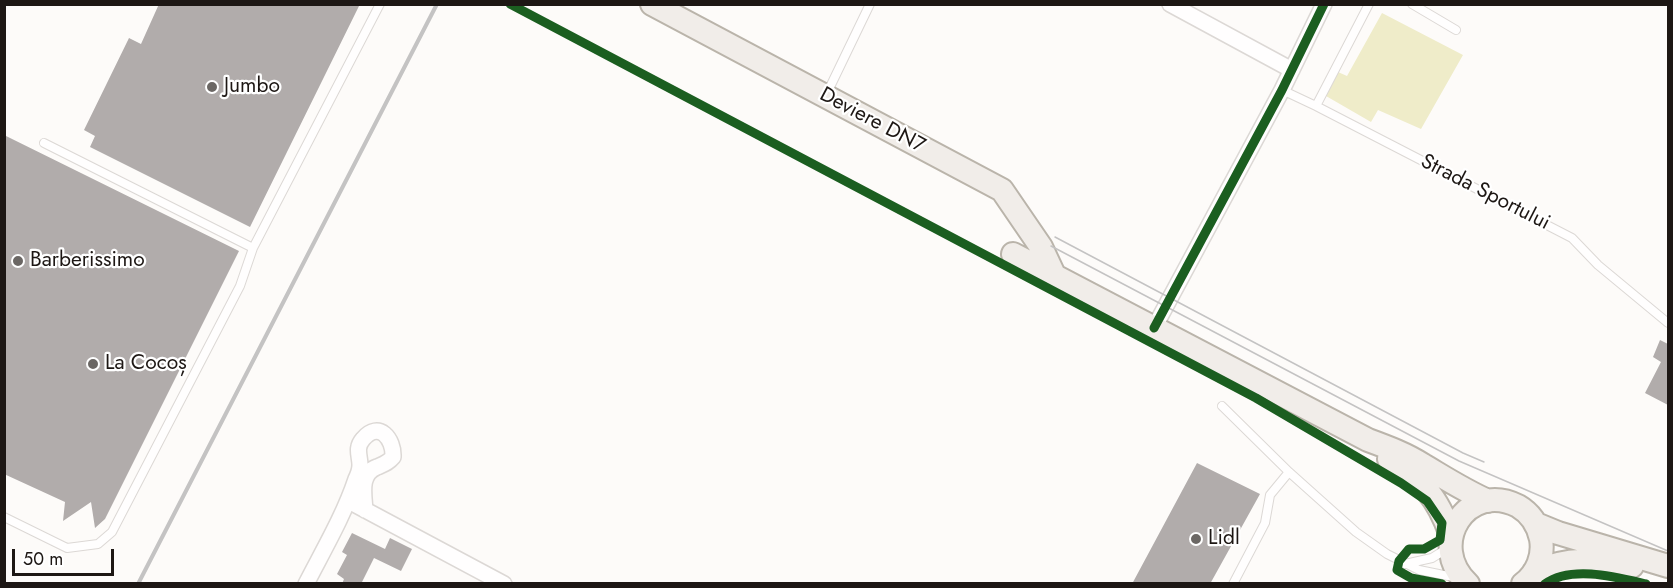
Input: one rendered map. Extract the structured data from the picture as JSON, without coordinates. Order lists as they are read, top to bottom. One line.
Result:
{"streets":{"main road":["Deviere DN7"],"lane":["Strada Sportului"]},"places":["Jumbo","Barberissimo","La Cocoș","Lidl"],"scale_bar":"50 m"}
